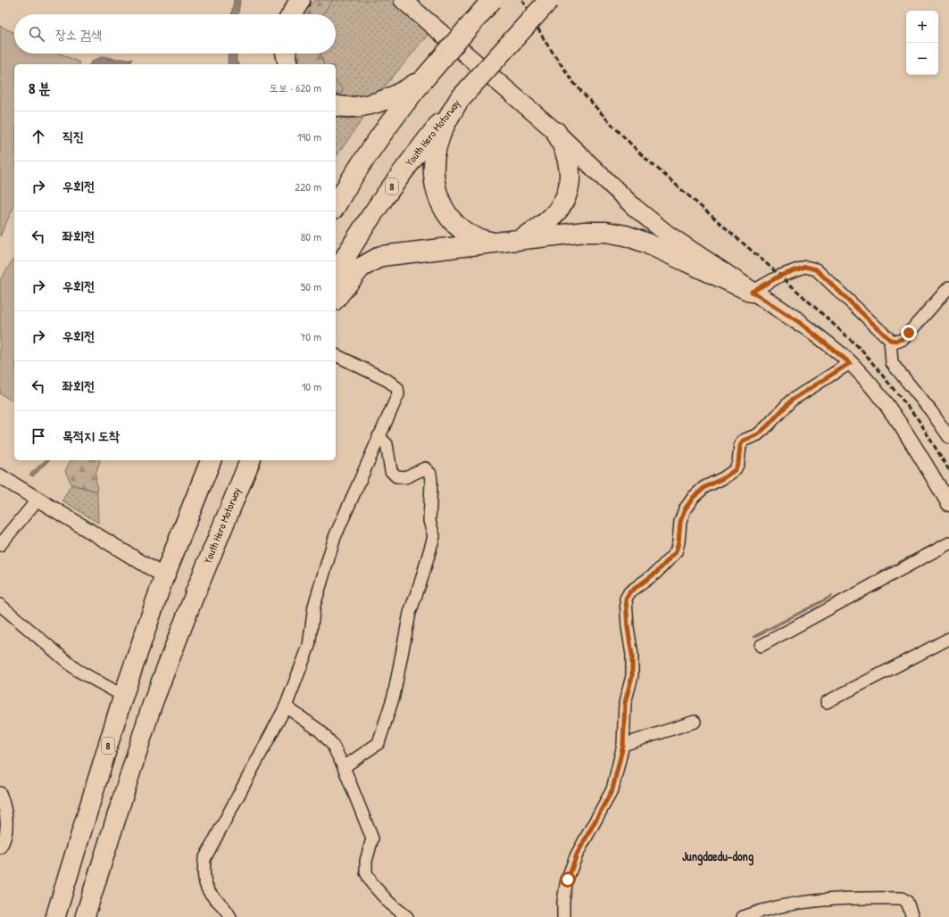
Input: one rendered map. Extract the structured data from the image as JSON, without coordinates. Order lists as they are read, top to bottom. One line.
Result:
{"streets":{"highway":["Youth Hero Motorway","8"]},"districts":["Jungdaedu-dong"],"page":{"map_buttons":["+","−"],"search":"장소 검색","heading":["8 분","도보 · 620 m"],"list":[["직진","190 m"],["우회전","220 m"],["좌회전","80 m"],["우회전","50 m"],["우회전","70 m"],["좌회전","10 m"],"목적지 도착"]}}
